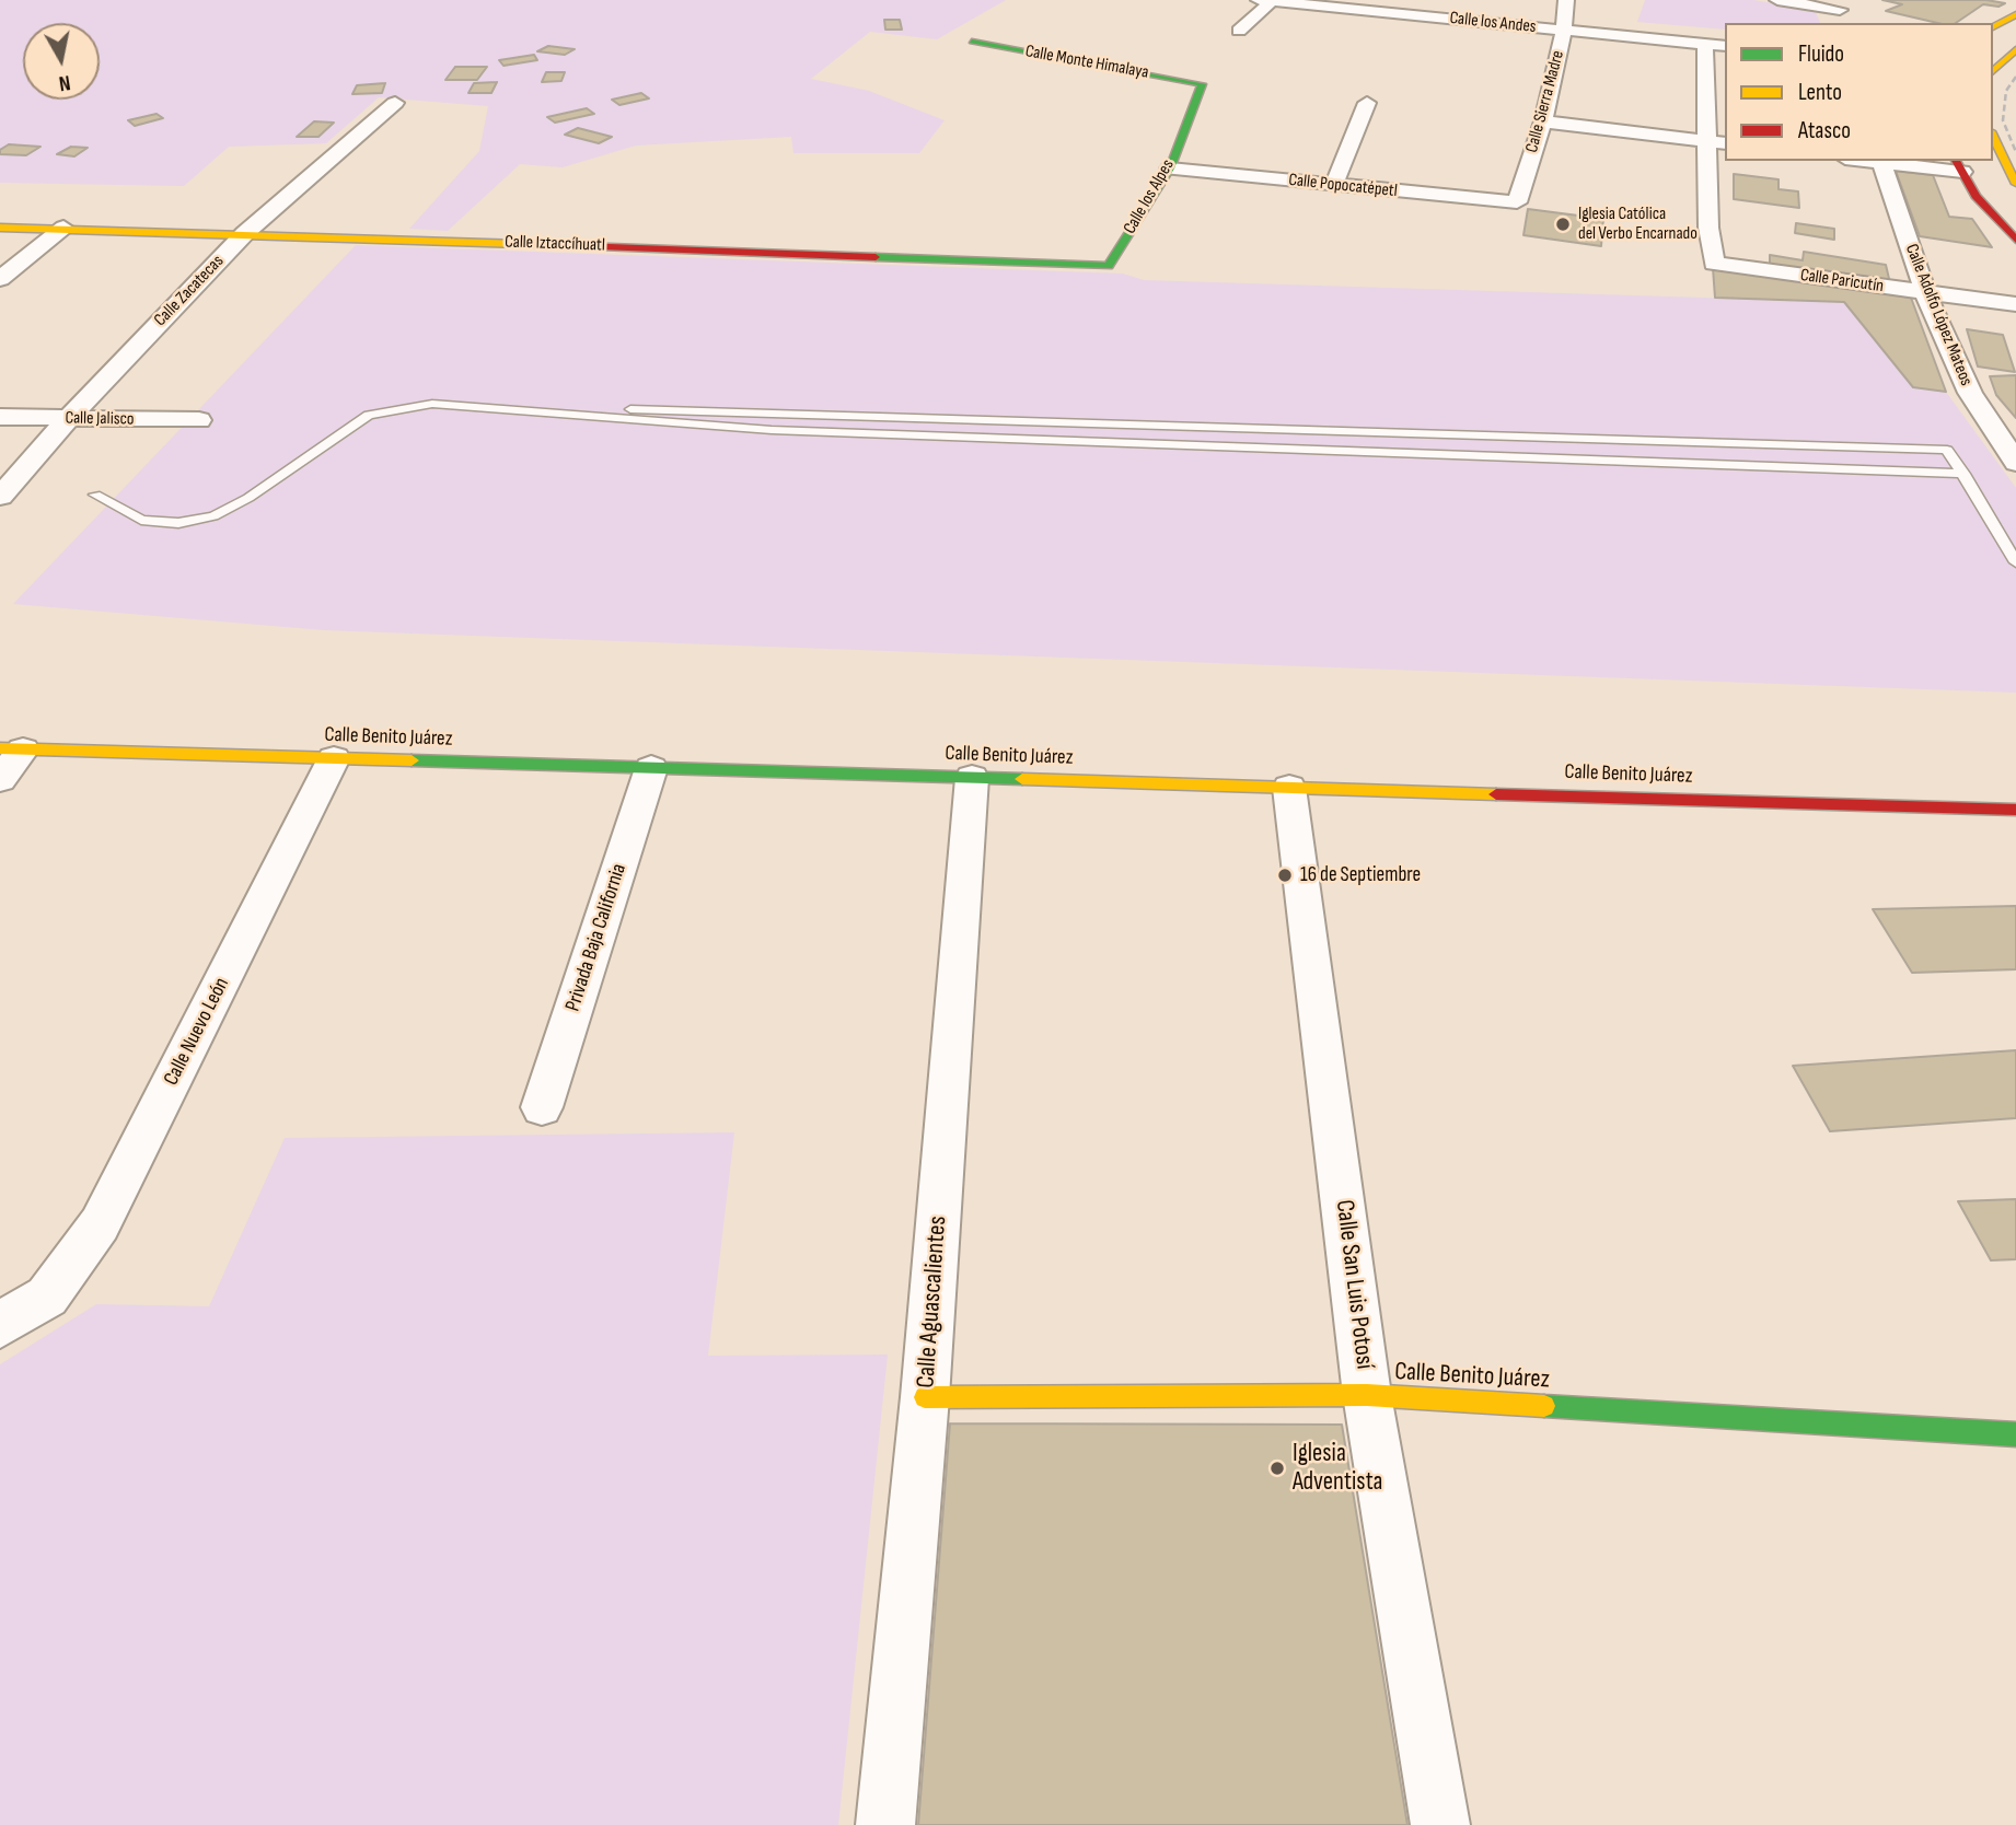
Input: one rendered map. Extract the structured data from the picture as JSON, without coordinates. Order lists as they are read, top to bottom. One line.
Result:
{"streets":{"street":["Calle los Andes","Calle Monte Himalaya","Calle Sierra Madre","Calle Popocatépetl","Calle los Alpes","Calle Iztaccíhuatl","Calle Paricutín","Calle Zacatecas","Calle Adolfo López Mateos","Calle Jalisco","Calle Benito Juárez","Privada Baja California","Calle Nuevo León","Calle San Luis Potosí","Calle Aguascalientes"]},"crossings":[["Calle los Andes","Calle Sierra Madre"],["Calle Monte Himalaya","Calle los Alpes"],["Calle Sierra Madre","Calle Popocatépetl"],["Calle Popocatépetl","Calle los Alpes"],["Calle los Alpes","Calle Iztaccíhuatl"],["Calle Iztaccíhuatl","Calle Zacatecas"],["Calle Paricutín","Calle Adolfo López Mateos"],["Calle Zacatecas","Calle Jalisco"],["Calle Benito Juárez","Privada Baja California"],["Calle Benito Juárez","Calle Nuevo León"],["Calle Benito Juárez","Calle San Luis Potosí"],["Calle Benito Juárez","Calle Aguascalientes"]],"places":["Iglesia Católica del Verbo Encarnado","16 de Septiembre","Iglesia Adventista"],"legend":["Fluido","Lento","Atasco"],"north":"bottom"}
